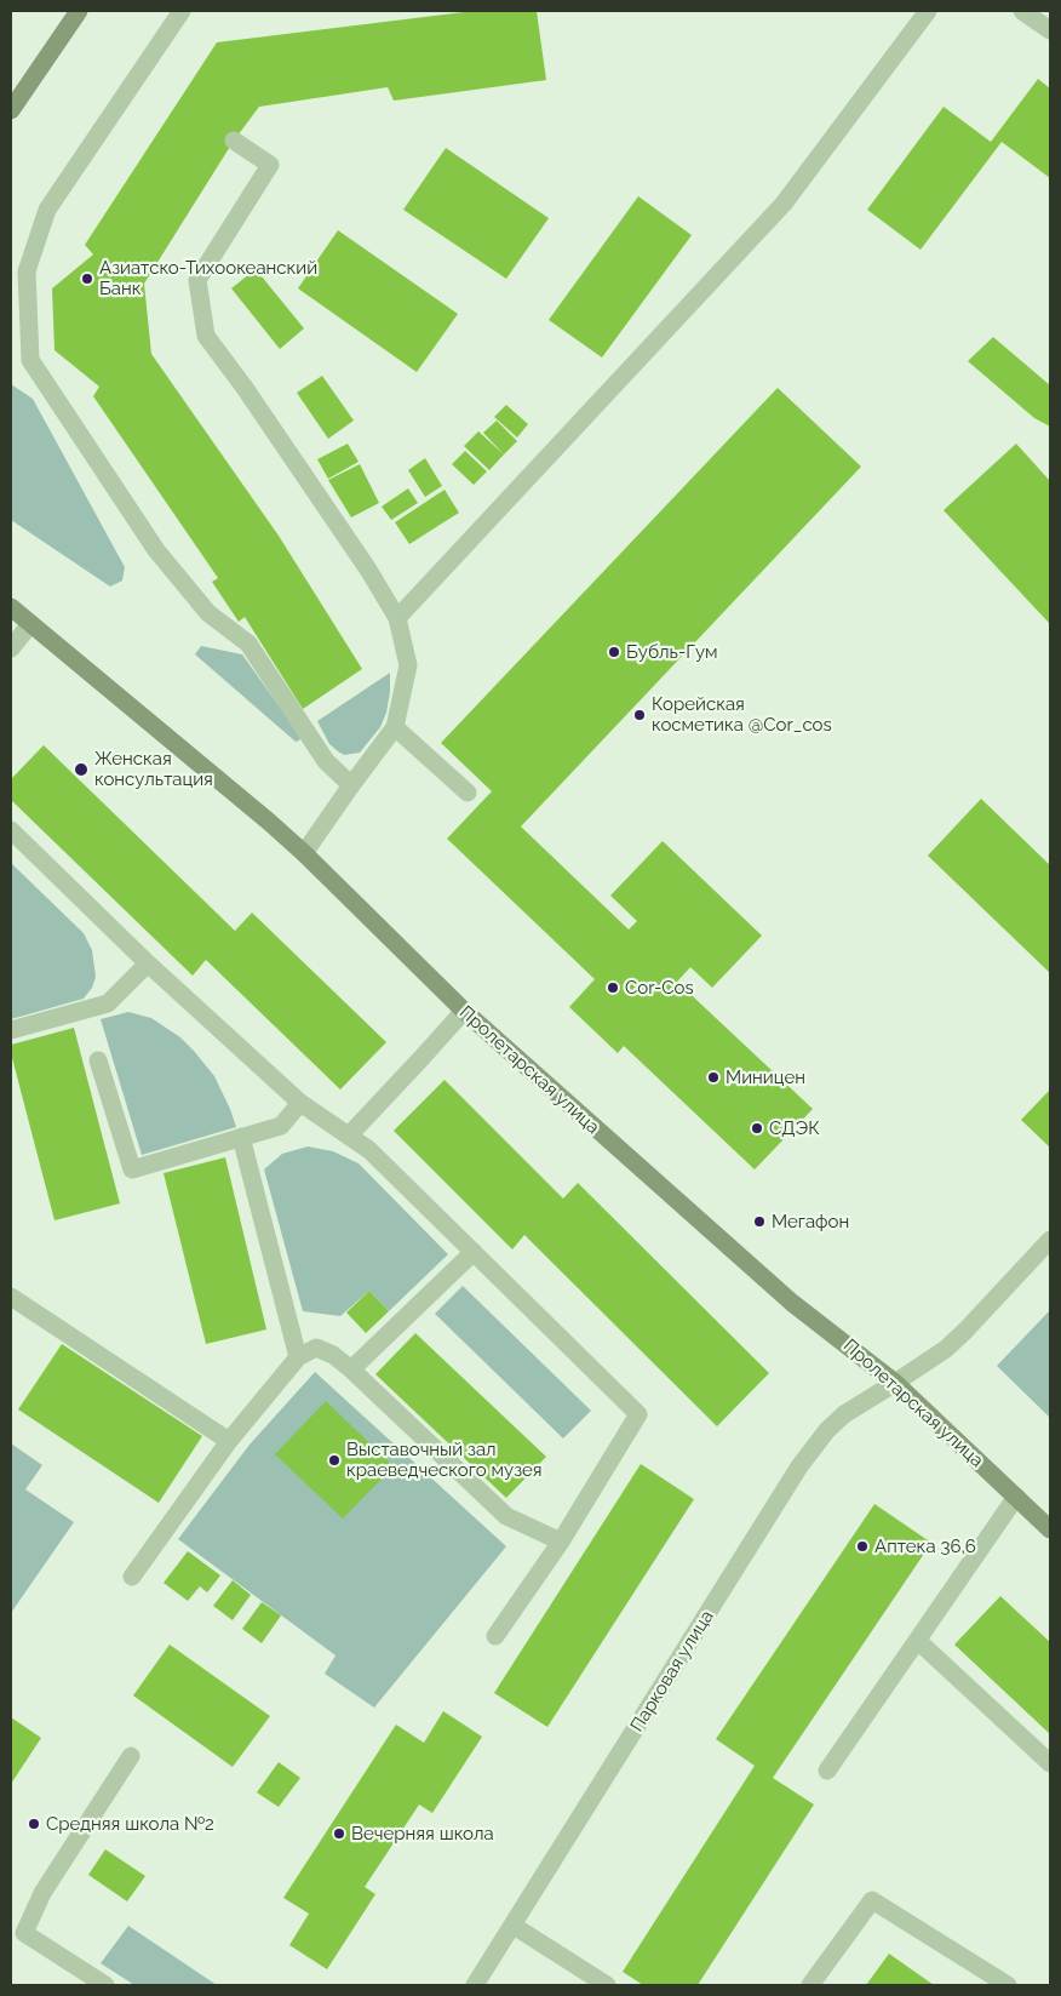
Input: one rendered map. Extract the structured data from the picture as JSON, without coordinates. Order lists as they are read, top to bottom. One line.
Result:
{"streets":{"street":["Пролетарская улица","Парковая улица"]},"crossings":[["Пролетарская улица","Парковая улица"]],"places":["Азиатско-Тихоокеанский Банк","Бубль-Гум","Корейская косметика @Cor_cos","Женская консультация","Cor-Cos","Миницен","СДЭК","Мегафон","Выставочный зал краеведческого музея","Аптека 36,6","Средняя школа №2","Вечерняя школа"]}
